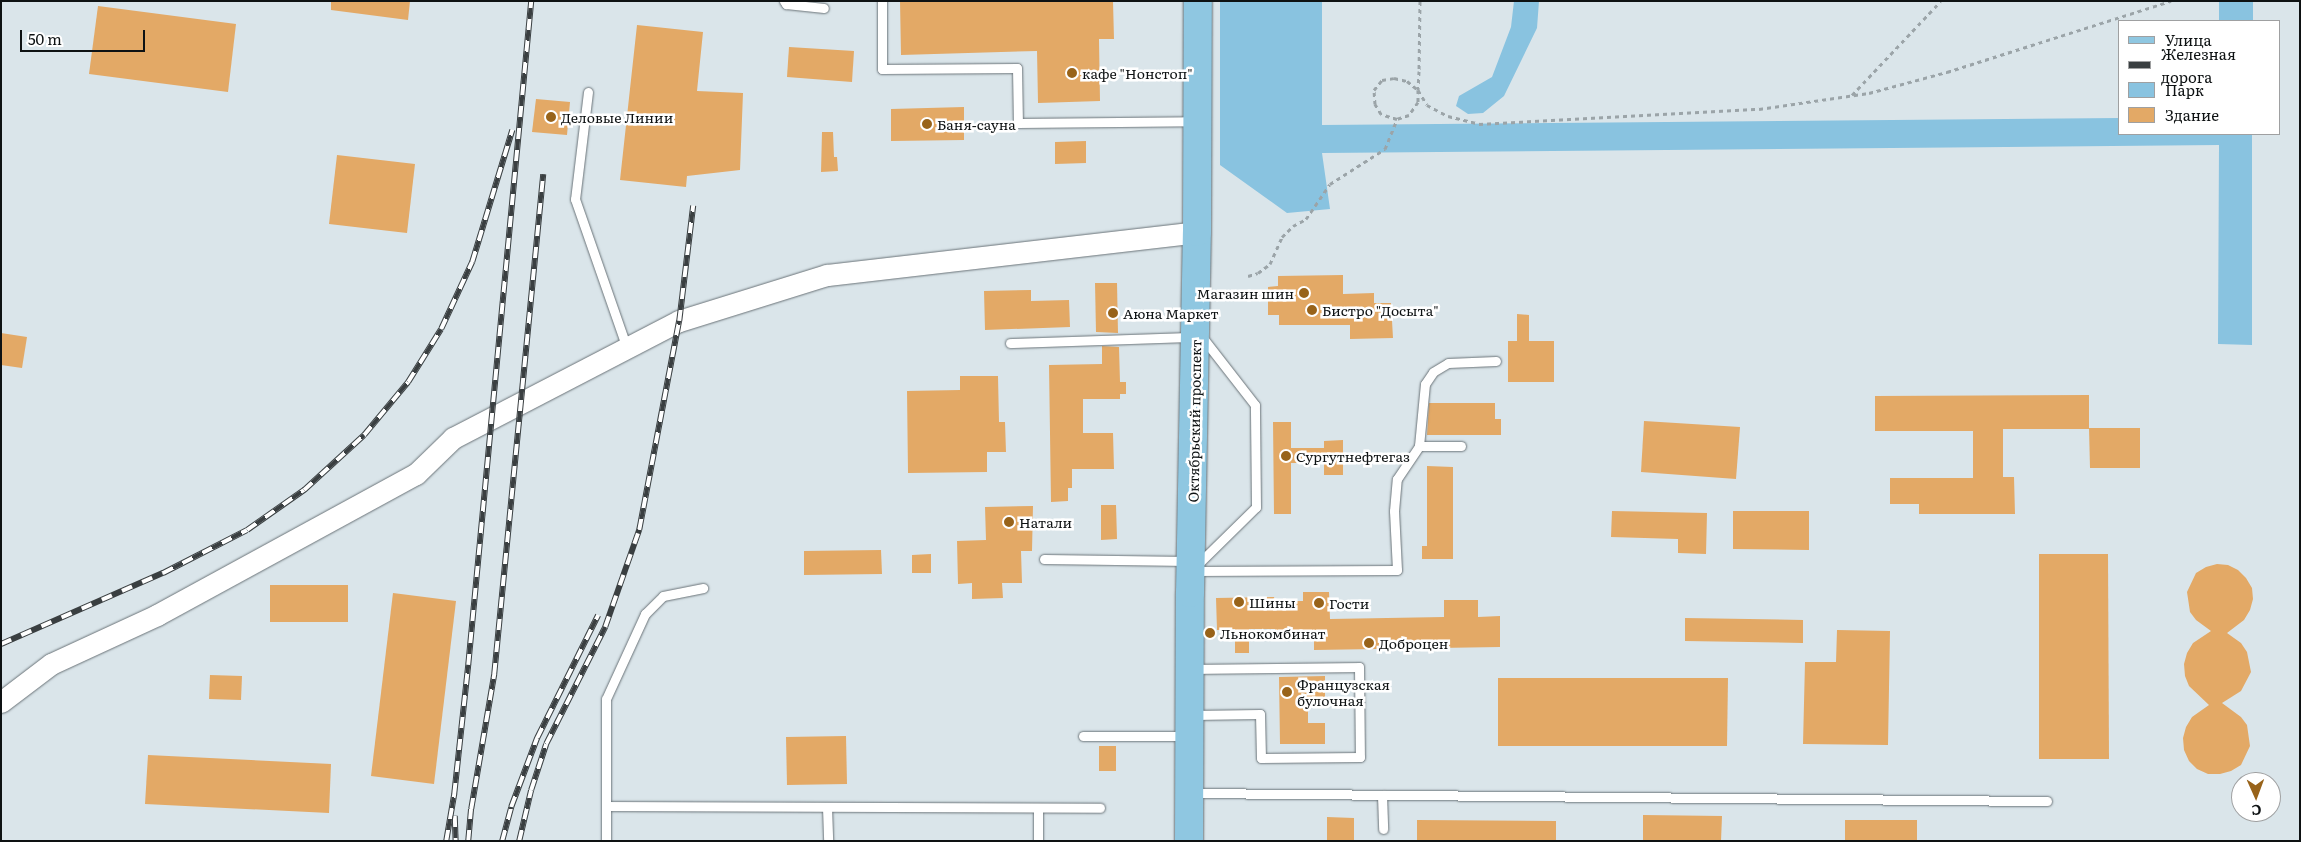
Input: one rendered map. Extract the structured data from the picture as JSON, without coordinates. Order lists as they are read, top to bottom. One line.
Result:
{"streets":{"main road":["Октябрьский проспект"]},"places":["кафе \"Нонстоп\"","Деловые Линии","Баня-сауна","Магазин шин","Бистро \"Досыта\"","Аюна Маркет","Сургутнефтегаз","Натали","Шины","Гости","Льнокомбинат","Доброцен","Французская булочная"],"legend":["Улица","Железная дорога","Парк","Здание"],"scale_bar":"50 m","north":"bottom"}
